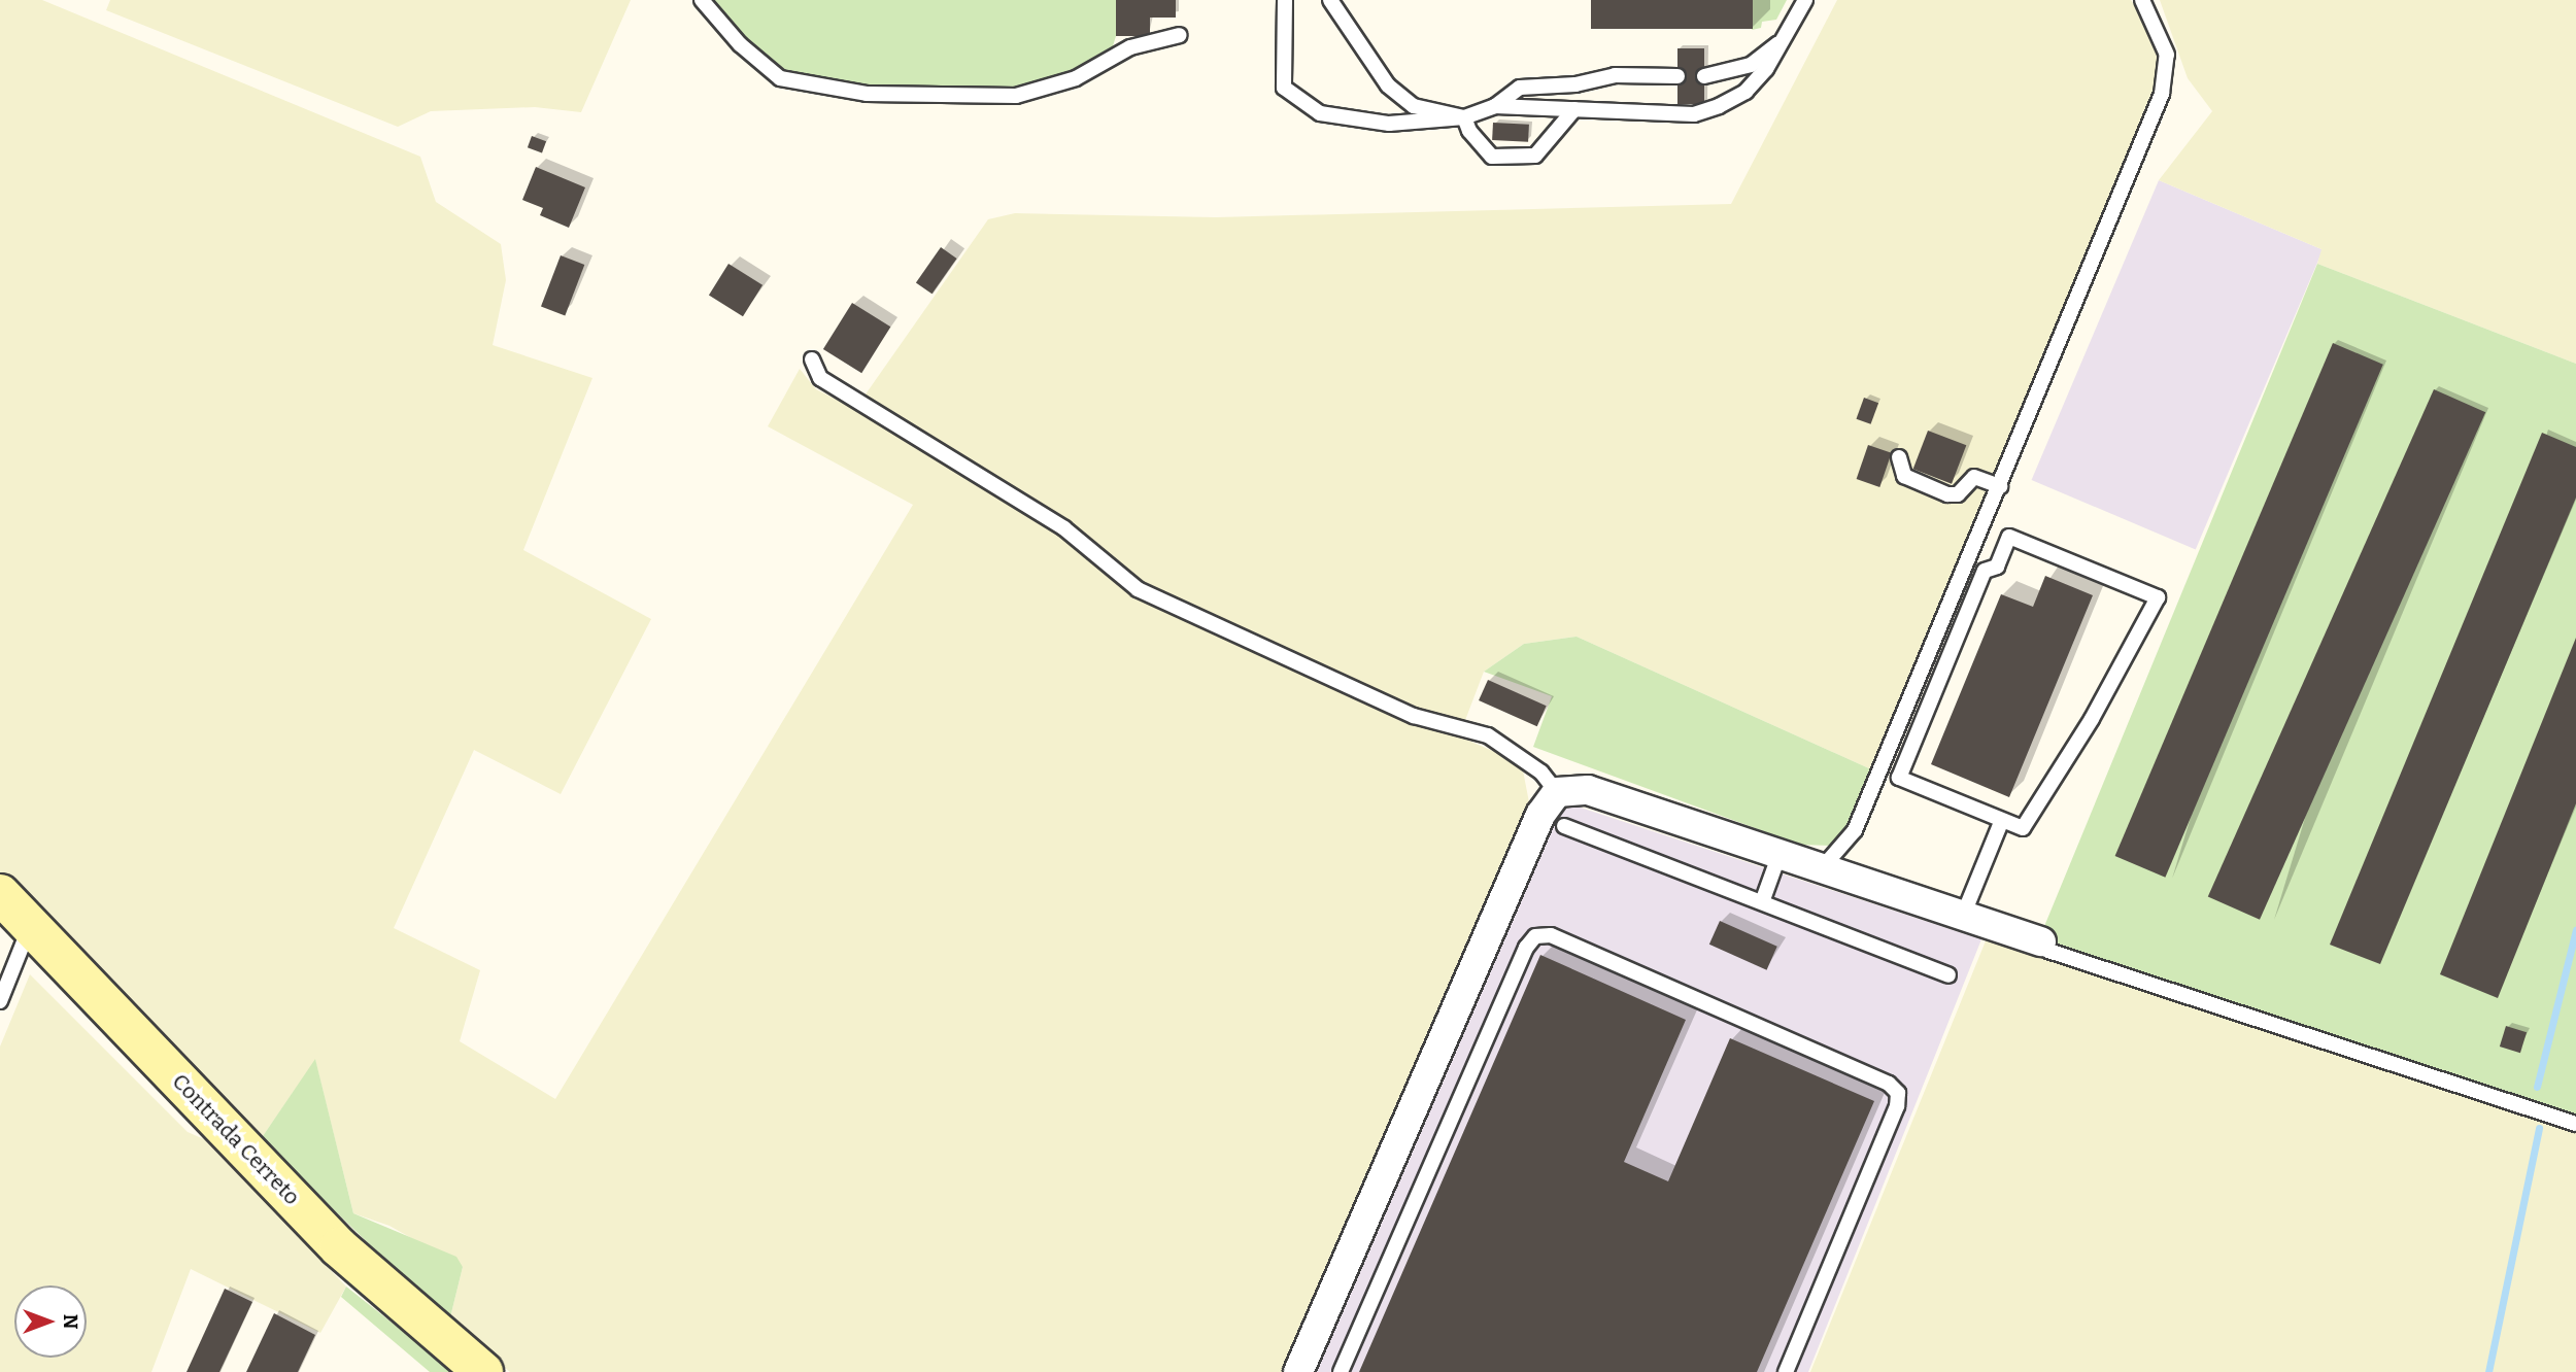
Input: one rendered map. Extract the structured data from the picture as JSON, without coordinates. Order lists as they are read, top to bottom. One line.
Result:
{"streets":{"main road":["Contrada Cerreto"]},"north":"right"}
